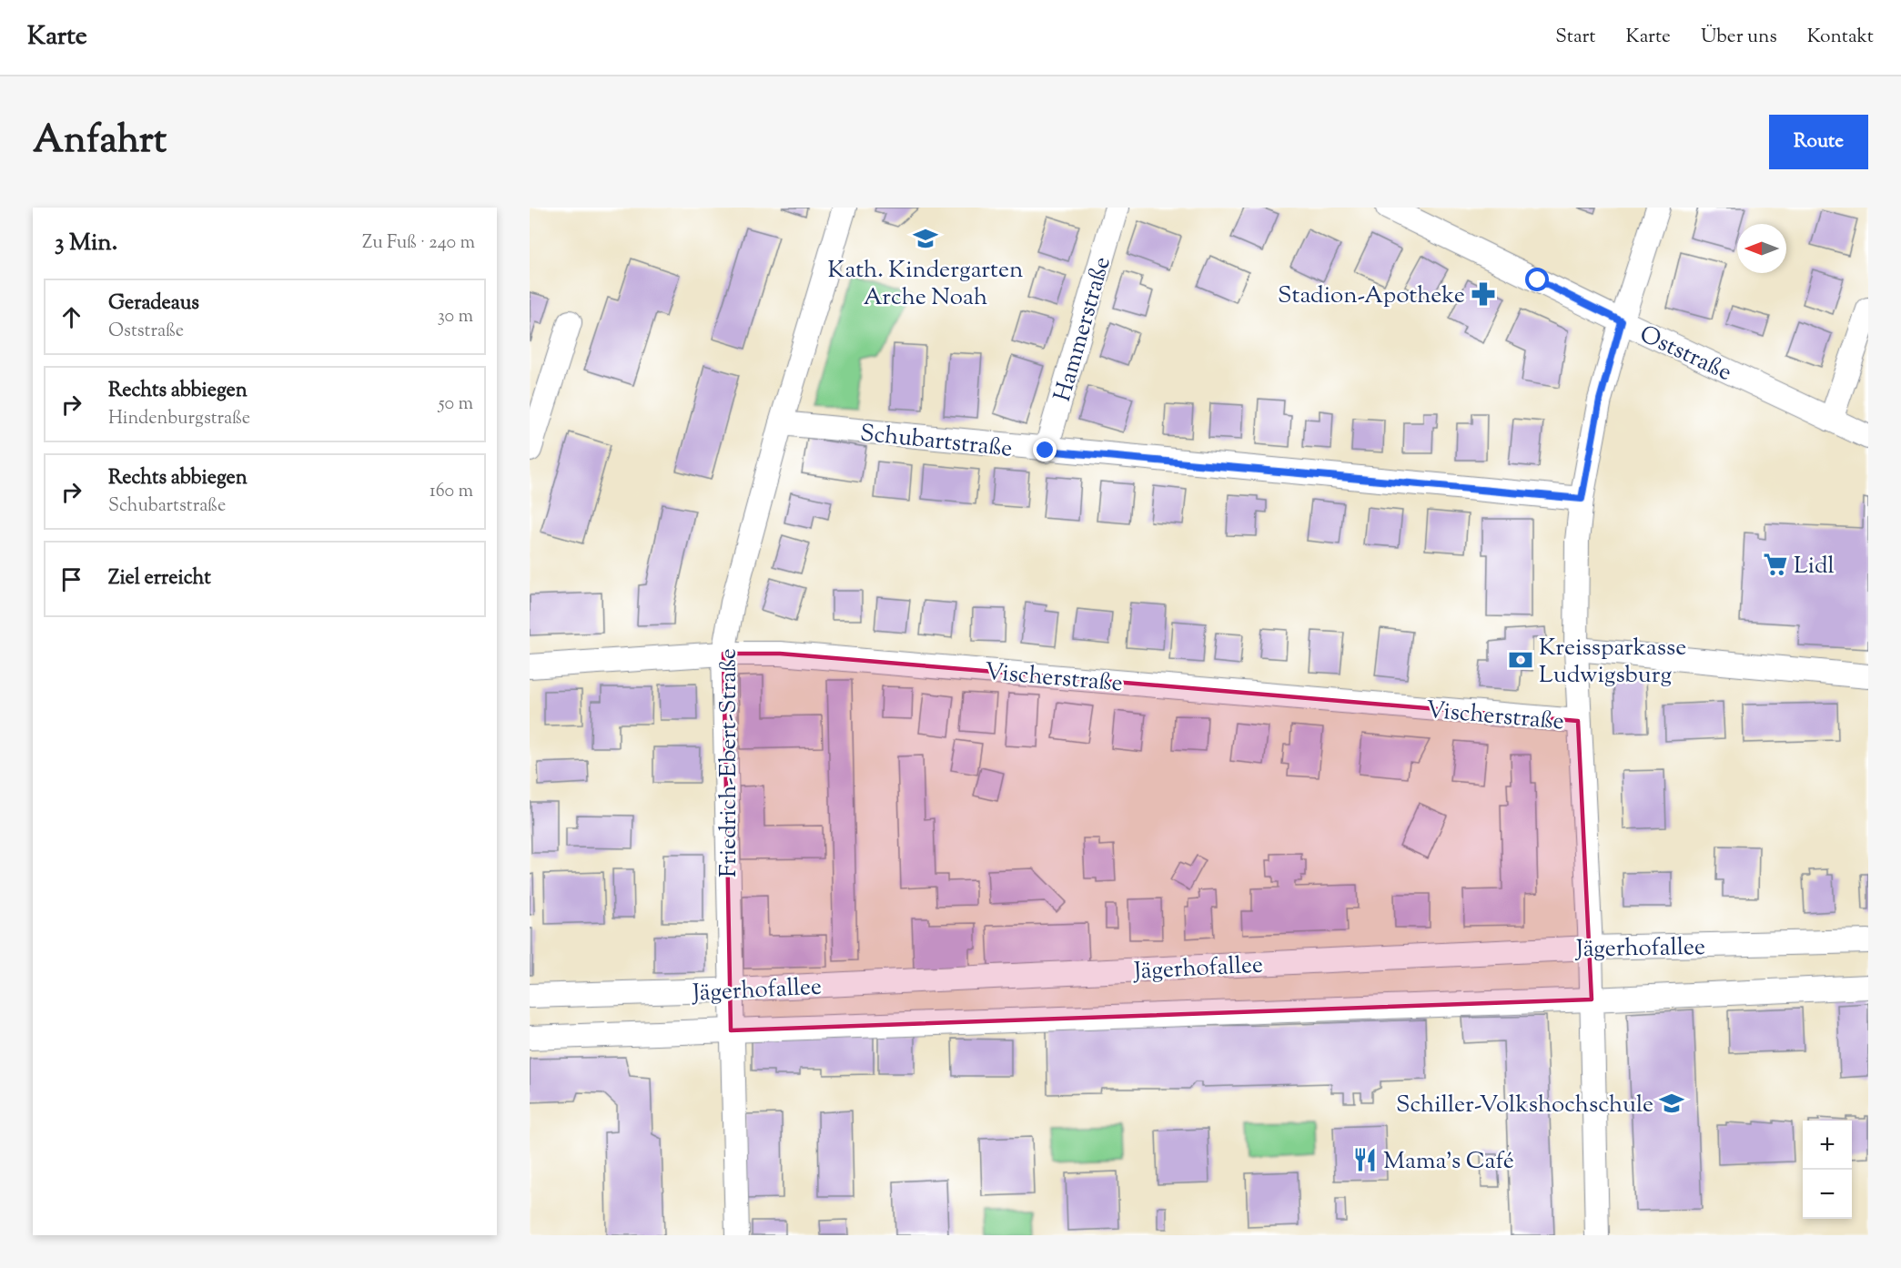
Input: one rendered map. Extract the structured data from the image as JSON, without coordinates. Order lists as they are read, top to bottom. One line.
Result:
{"streets":{"street":["Hammerstraße","Oststraße","Schubartstraße","Vischerstraße","Friedrich-Ebert-Straße","Jägerhofallee"]},"crossings":[["Hammerstraße","Schubartstraße"],["Schubartstraße","Friedrich-Ebert-Straße"],["Vischerstraße","Friedrich-Ebert-Straße"],["Friedrich-Ebert-Straße","Jägerhofallee"]],"places":{"school or university":["Kath. Kindergarten Arche Noah","Schiller-Volkshochschule"],"pharmacy":["Stadion-Apotheke"],"supermarket":["Lidl"],"bank":["Kreissparkasse Ludwigsburg"],"restaurant":["Mama's Café"]},"north":"left","page":{"header":"Karte","nav":["Start","Karte","Über uns","Kontakt"],"title":"Anfahrt","buttons":"Route","heading":["3 Min.","Zu Fuß · 240 m"],"list":[["Geradeaus","Oststraße","30 m"],["Rechts abbiegen","Hindenburgstraße","50 m"],["Rechts abbiegen","Schubartstraße","160 m"],"Ziel erreicht"],"map_buttons":["+","−"]}}
